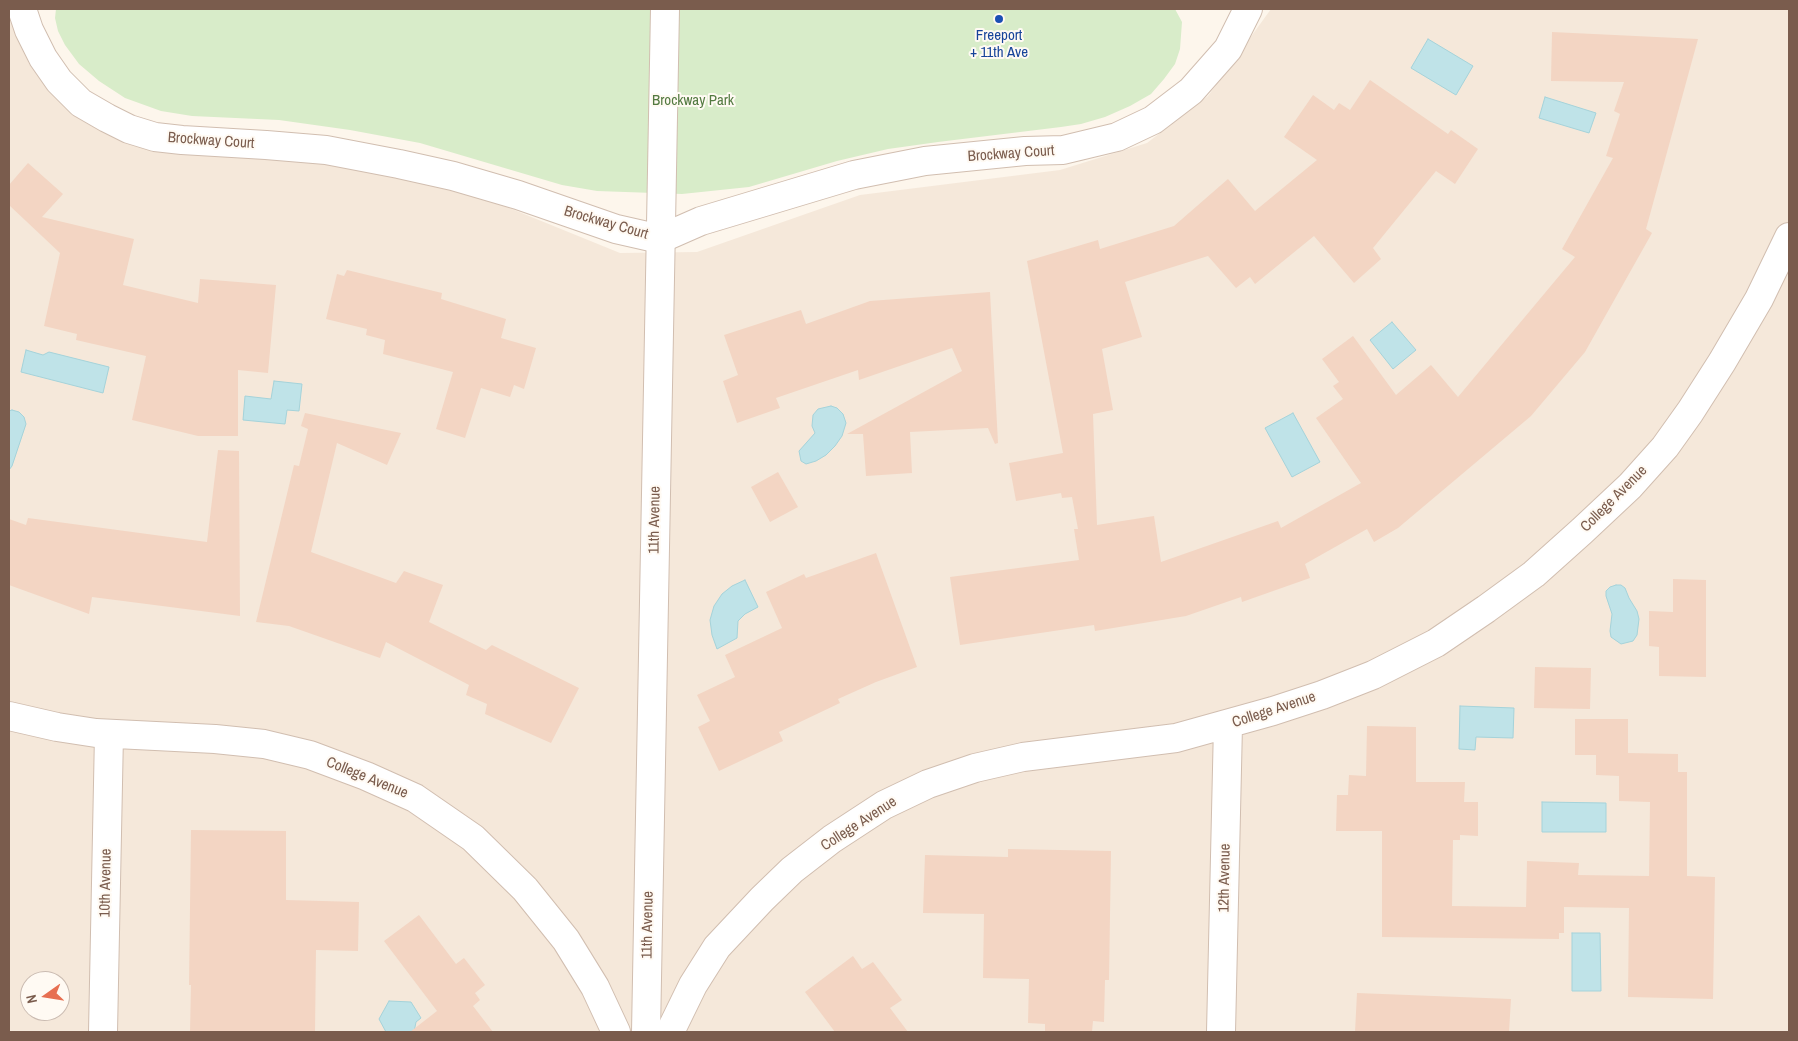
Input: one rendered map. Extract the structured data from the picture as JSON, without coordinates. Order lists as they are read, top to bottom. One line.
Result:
{"streets":{"street":["Brockway Court","College Avenue","11th Avenue","12th Avenue","10th Avenue"]},"crossings":[["Brockway Court","11th Avenue"],["College Avenue","12th Avenue"],["College Avenue","10th Avenue"]],"parks":["Brockway Park"],"places":["Freeport + 11th Ave"],"north":"left"}
